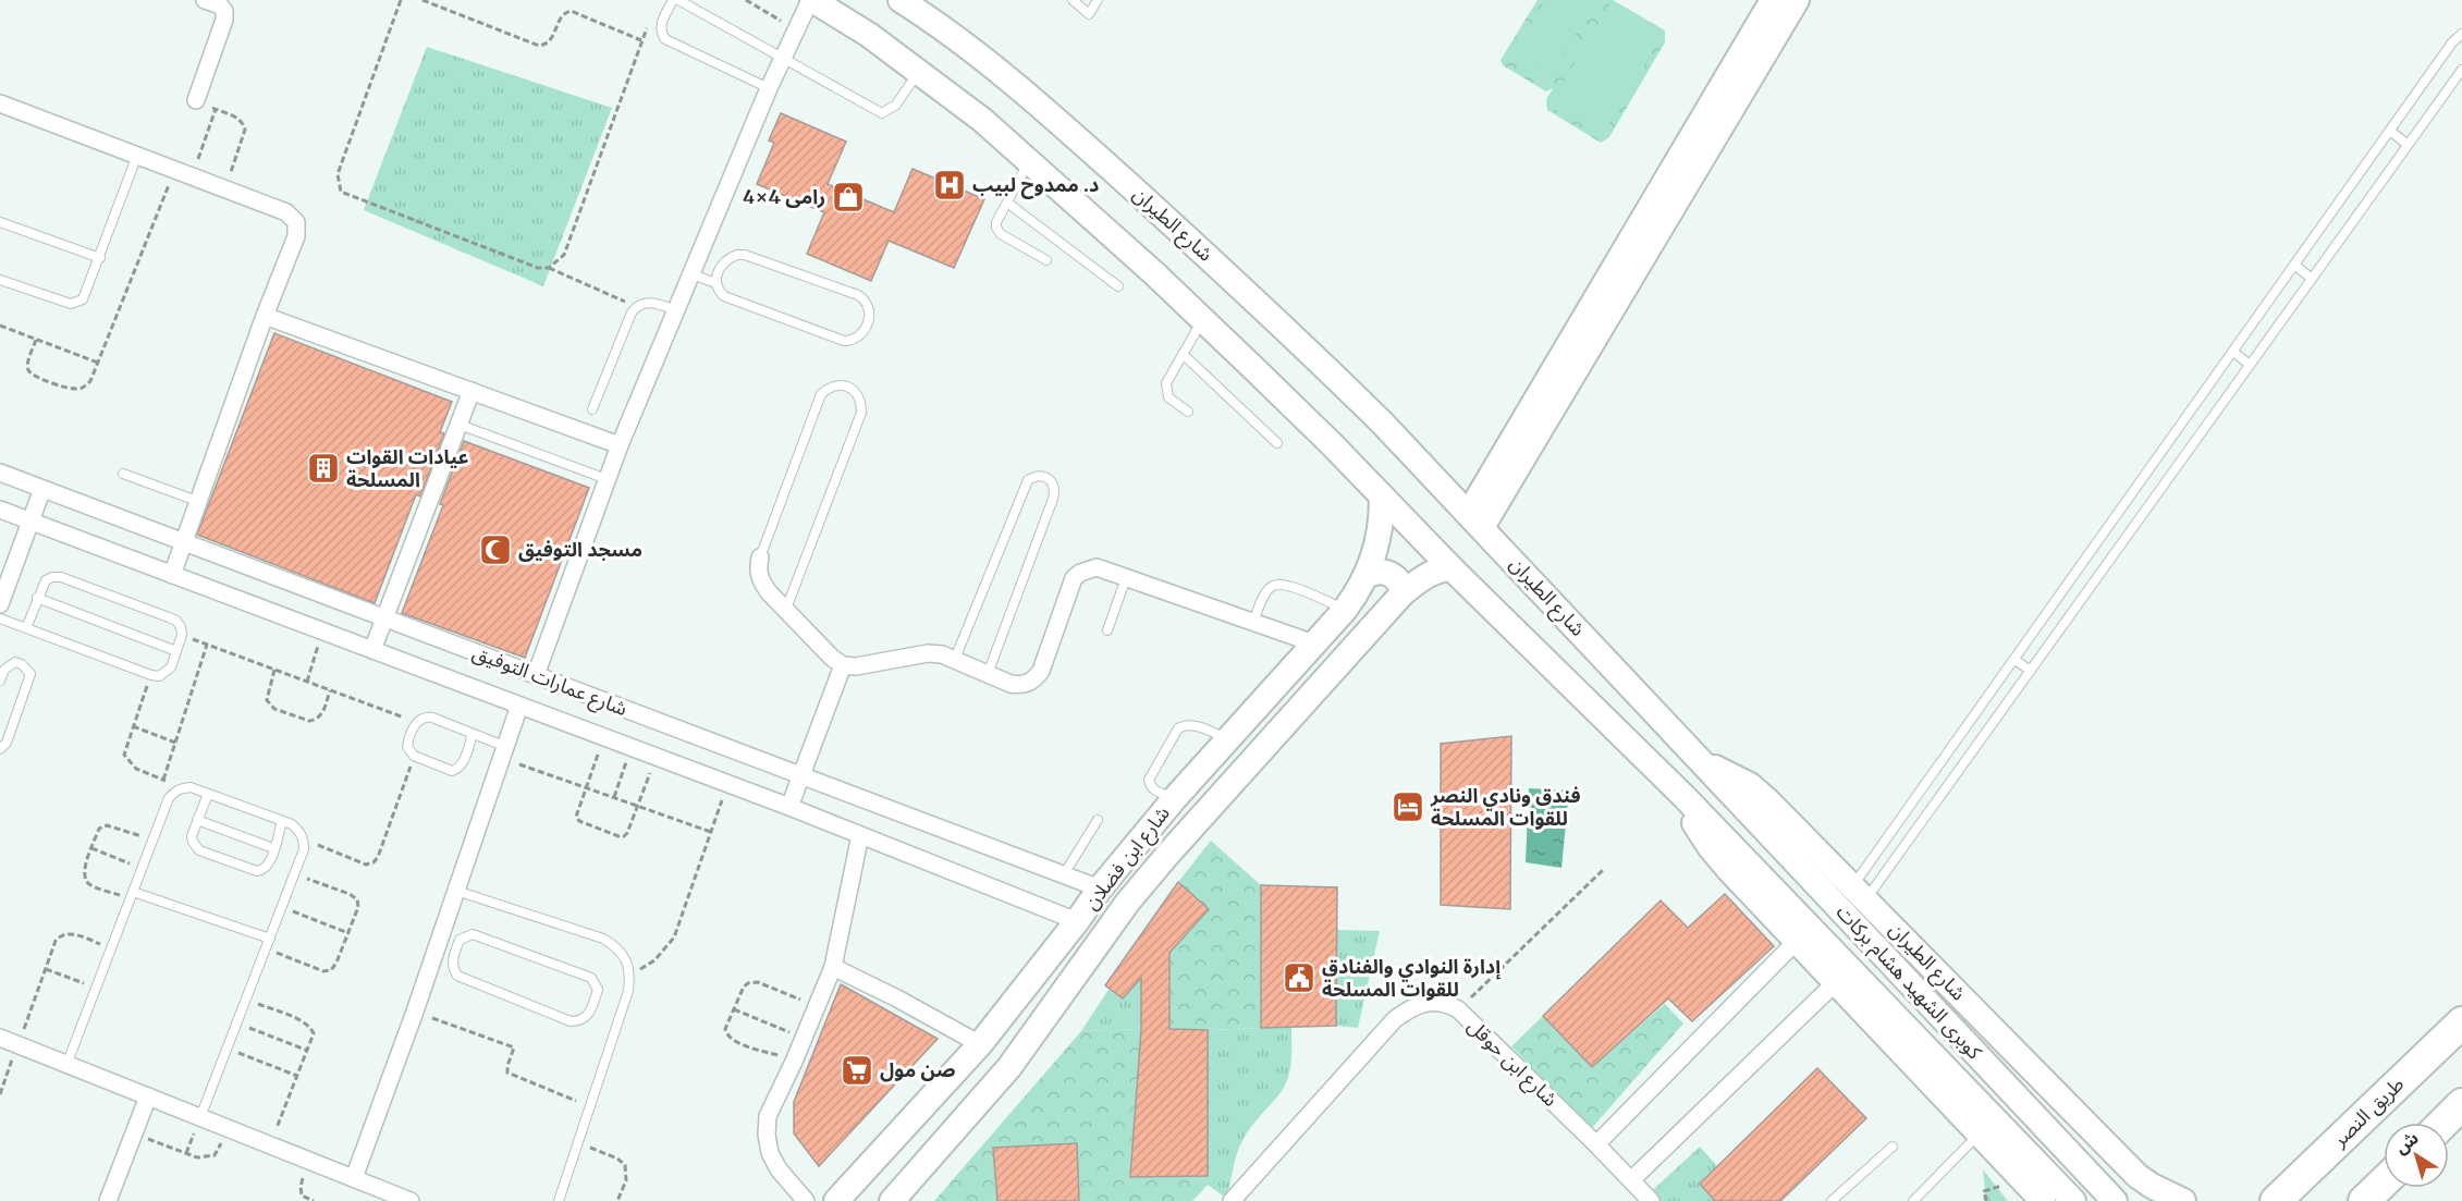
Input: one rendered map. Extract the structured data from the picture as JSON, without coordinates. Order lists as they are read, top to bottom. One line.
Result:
{"streets":{"highway":["طريق النصر"],"main road":["شارع الطيران","شارع ابن فضلان","كوبرى الشهيد هشام بركات"],"street":["شارع عمارات التوفيق","شارع ابن حوقل"]},"crossings":[["شارع الطيران","كوبرى الشهيد هشام بركات"],["شارع عمارات التوفيق","شارع ابن فضلان"]],"places":{"hospital":["د. ممدوح لبيب"],"shop":["رامى 4×4"],"building":["عيادات القوات المسلحة"],"mosque":["مسجد التوفيق"],"hotel":["فندق ونادي النصر للقوات المسلحة"],"public building":["إدارة النوادي والفنادق للقوات المسلحة"],"supermarket":["صن مول"]},"north":"top left"}
